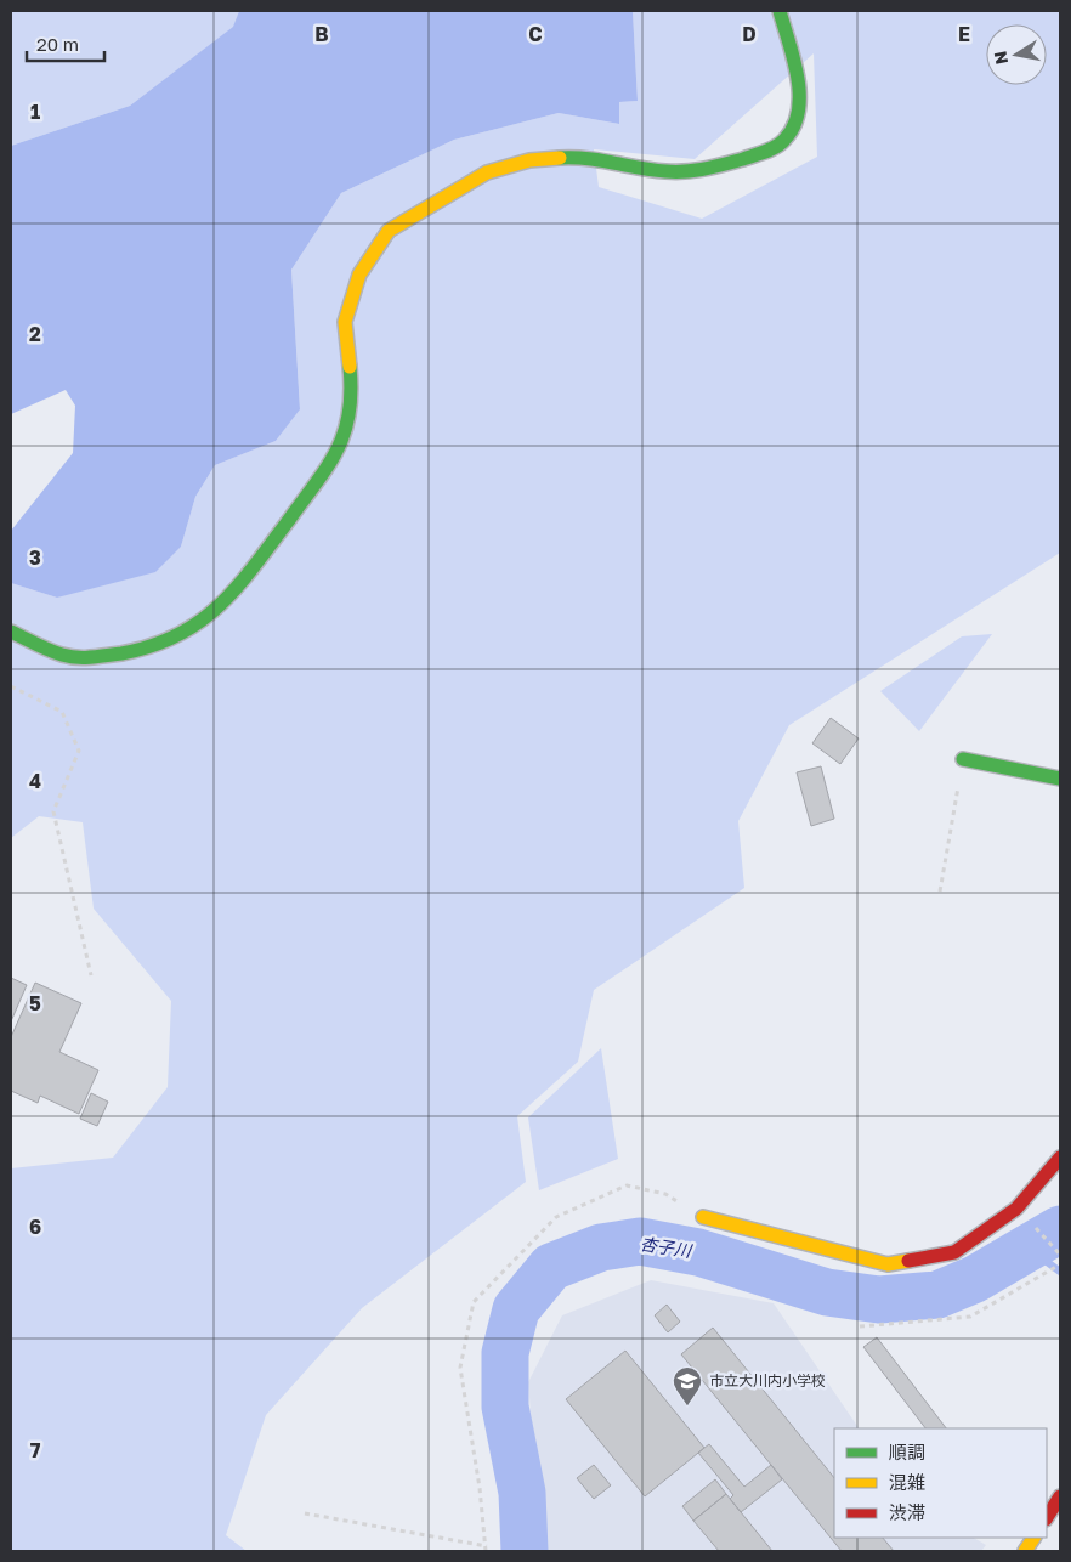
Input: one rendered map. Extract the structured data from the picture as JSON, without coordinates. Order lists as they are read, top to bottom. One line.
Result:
{"water":["杏子川"],"places":{"school or university":["市立大川内小学校"]},"legend":["順調","混雑","渋滞"],"scale_bar":"20 m","north":"left","grid":{"columns":["B","C","D","E"],"rows":["1","2","3","4","5","6","7"]}}
